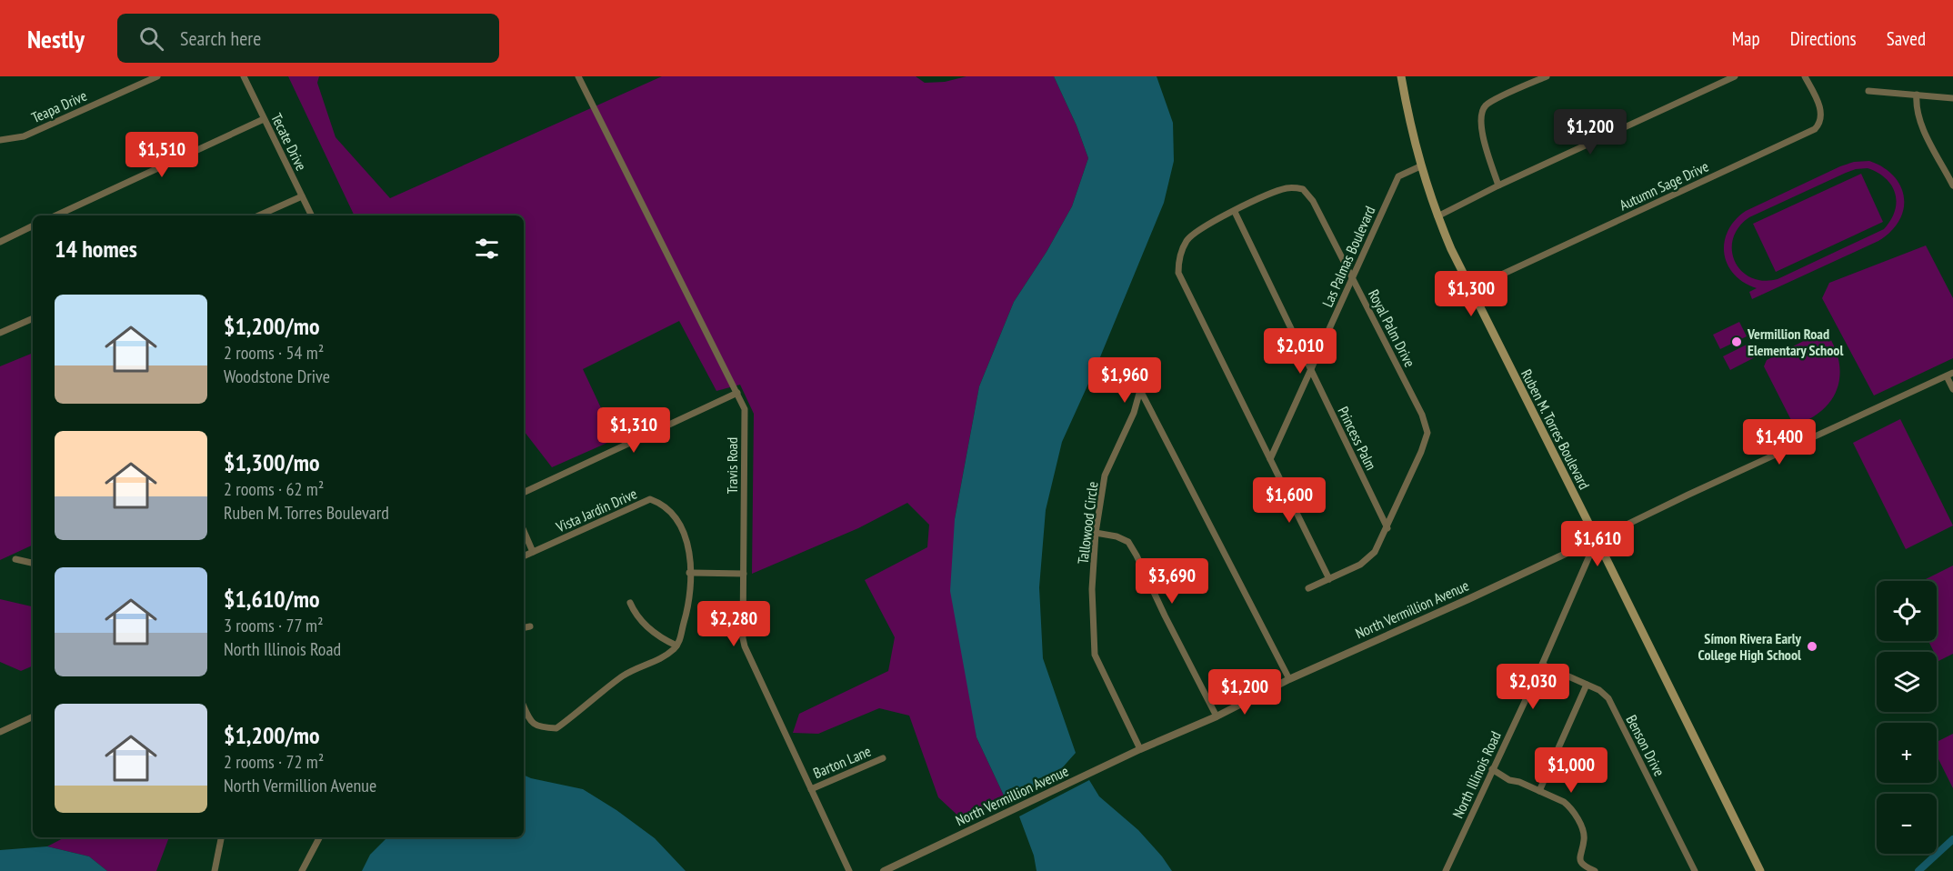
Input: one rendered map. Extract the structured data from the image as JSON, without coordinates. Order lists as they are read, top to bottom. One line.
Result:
{"streets":{"main road":["Ruben M. Torres Boulevard"],"street":["Teapa Drive","Tecate Drive","Autumn Sage Drive","Las Palmas Boulevard","Royal Palm Drive","Princess Palm","Travis Road","Vista Jardin Drive","Tallowood Circle","North Vermillion Avenue","Benson Drive","Barton Lane","North Illinois Road"]},"crossings":[["Autumn Sage Drive","Ruben M. Torres Boulevard"],["Las Palmas Boulevard","Royal Palm Drive"],["Las Palmas Boulevard","Ruben M. Torres Boulevard"],["Las Palmas Boulevard","Princess Palm"],["Royal Palm Drive","Princess Palm"],["Ruben M. Torres Boulevard","North Vermillion Avenue"],["Ruben M. Torres Boulevard","North Illinois Road"],["Travis Road","Barton Lane"],["Tallowood Circle","North Vermillion Avenue"],["North Vermillion Avenue","North Illinois Road"],["Benson Drive","North Illinois Road"]],"places":["Vermillion Road Elementary School","Símon Rivera Early College High School"],"page":{"header":"Nestly","search":"Search here","nav":["Map","Directions","Saved"],"price":["$1,200","$1,510","$1,300","$2,010","$1,960","$1,310","$1,400","$1,600","$1,610","$3,690","$2,280","$2,030","$1,200","$1,000"],"heading":"14 homes","list":[{"name":"$1,200/mo","note":"2 rooms · 54 m² · Woodstone Drive"},{"name":"$1,300/mo","note":"2 rooms · 62 m² · Ruben M. Torres Boulevard"},{"name":"$1,610/mo","note":"3 rooms · 77 m² · North Illinois Road"},{"name":"$1,200/mo","note":"2 rooms · 72 m² · North Vermillion Avenue"}],"map_buttons":["+","−"]}}
